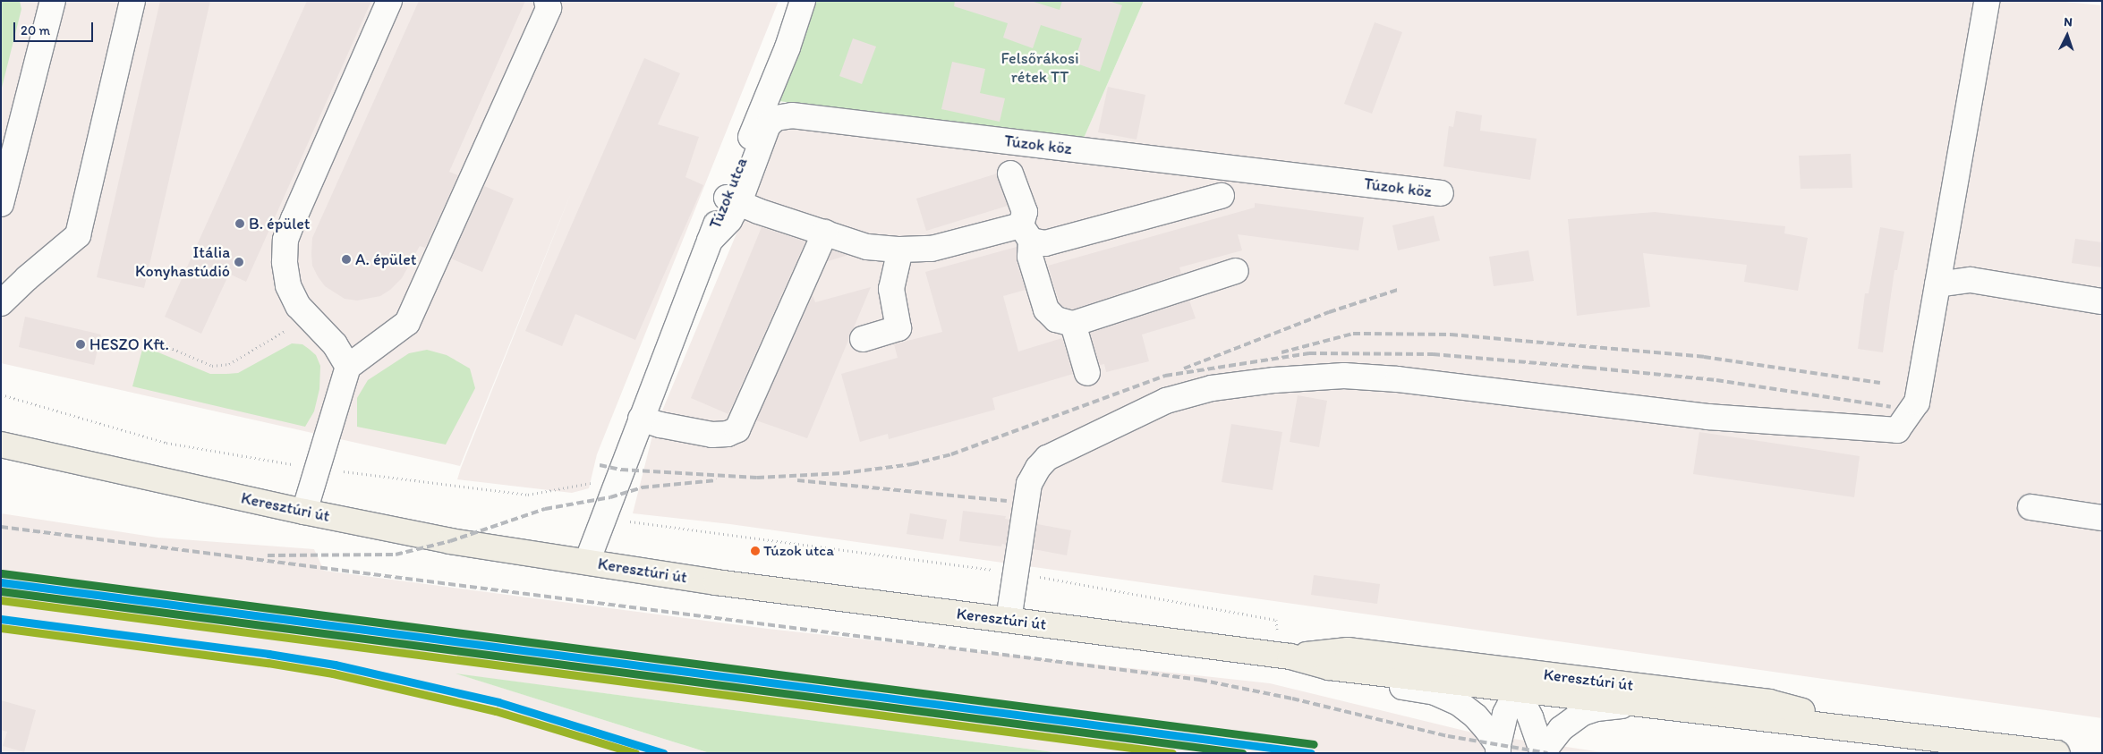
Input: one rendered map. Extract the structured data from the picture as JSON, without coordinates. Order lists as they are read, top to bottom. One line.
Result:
{"streets":{"main road":["Keresztúri út"],"street":["Túzok köz","Túzok utca"]},"crossings":[["Túzok köz","Túzok utca"],["Túzok utca","Keresztúri út"]],"parks":["Felsőrákosi rétek TT"],"places":["B. épület","A. épület","Itália Konyhastúdió","HESZO Kft.","Túzok utca"],"scale_bar":"20 m","north":"top"}
